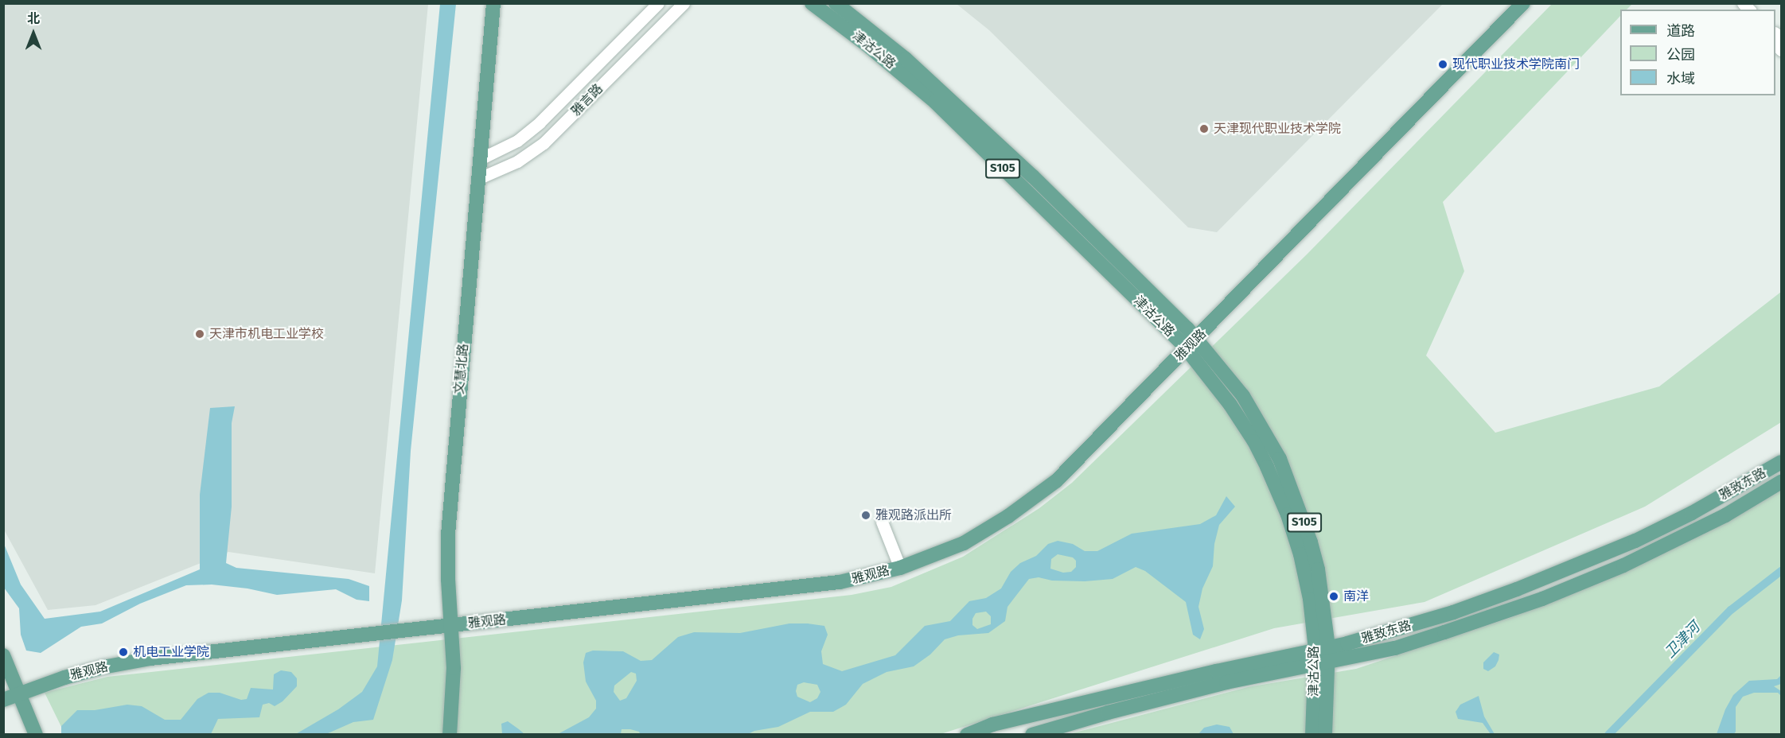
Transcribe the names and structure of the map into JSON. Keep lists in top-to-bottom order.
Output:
{
  "streets": {
    "main road": [
      "津沽公路",
      "S105",
      "雅观路",
      "文慧北路",
      "雅致东路"
    ],
    "street": ["雅言路"]
  },
  "crossings": [
    ["津沽公路", "雅观路"],
    ["津沽公路", "雅致东路"],
    ["雅言路", "文慧北路"],
    ["雅观路", "文慧北路"]
  ],
  "water": ["卫津河"],
  "places": [
    "现代职业技术学院南门",
    "天津现代职业技术学院",
    "天津市机电工业学校",
    "雅观路派出所",
    "南洋",
    "机电工业学院"
  ],
  "legend": ["道路", "公园", "水域"],
  "north": "top"
}
